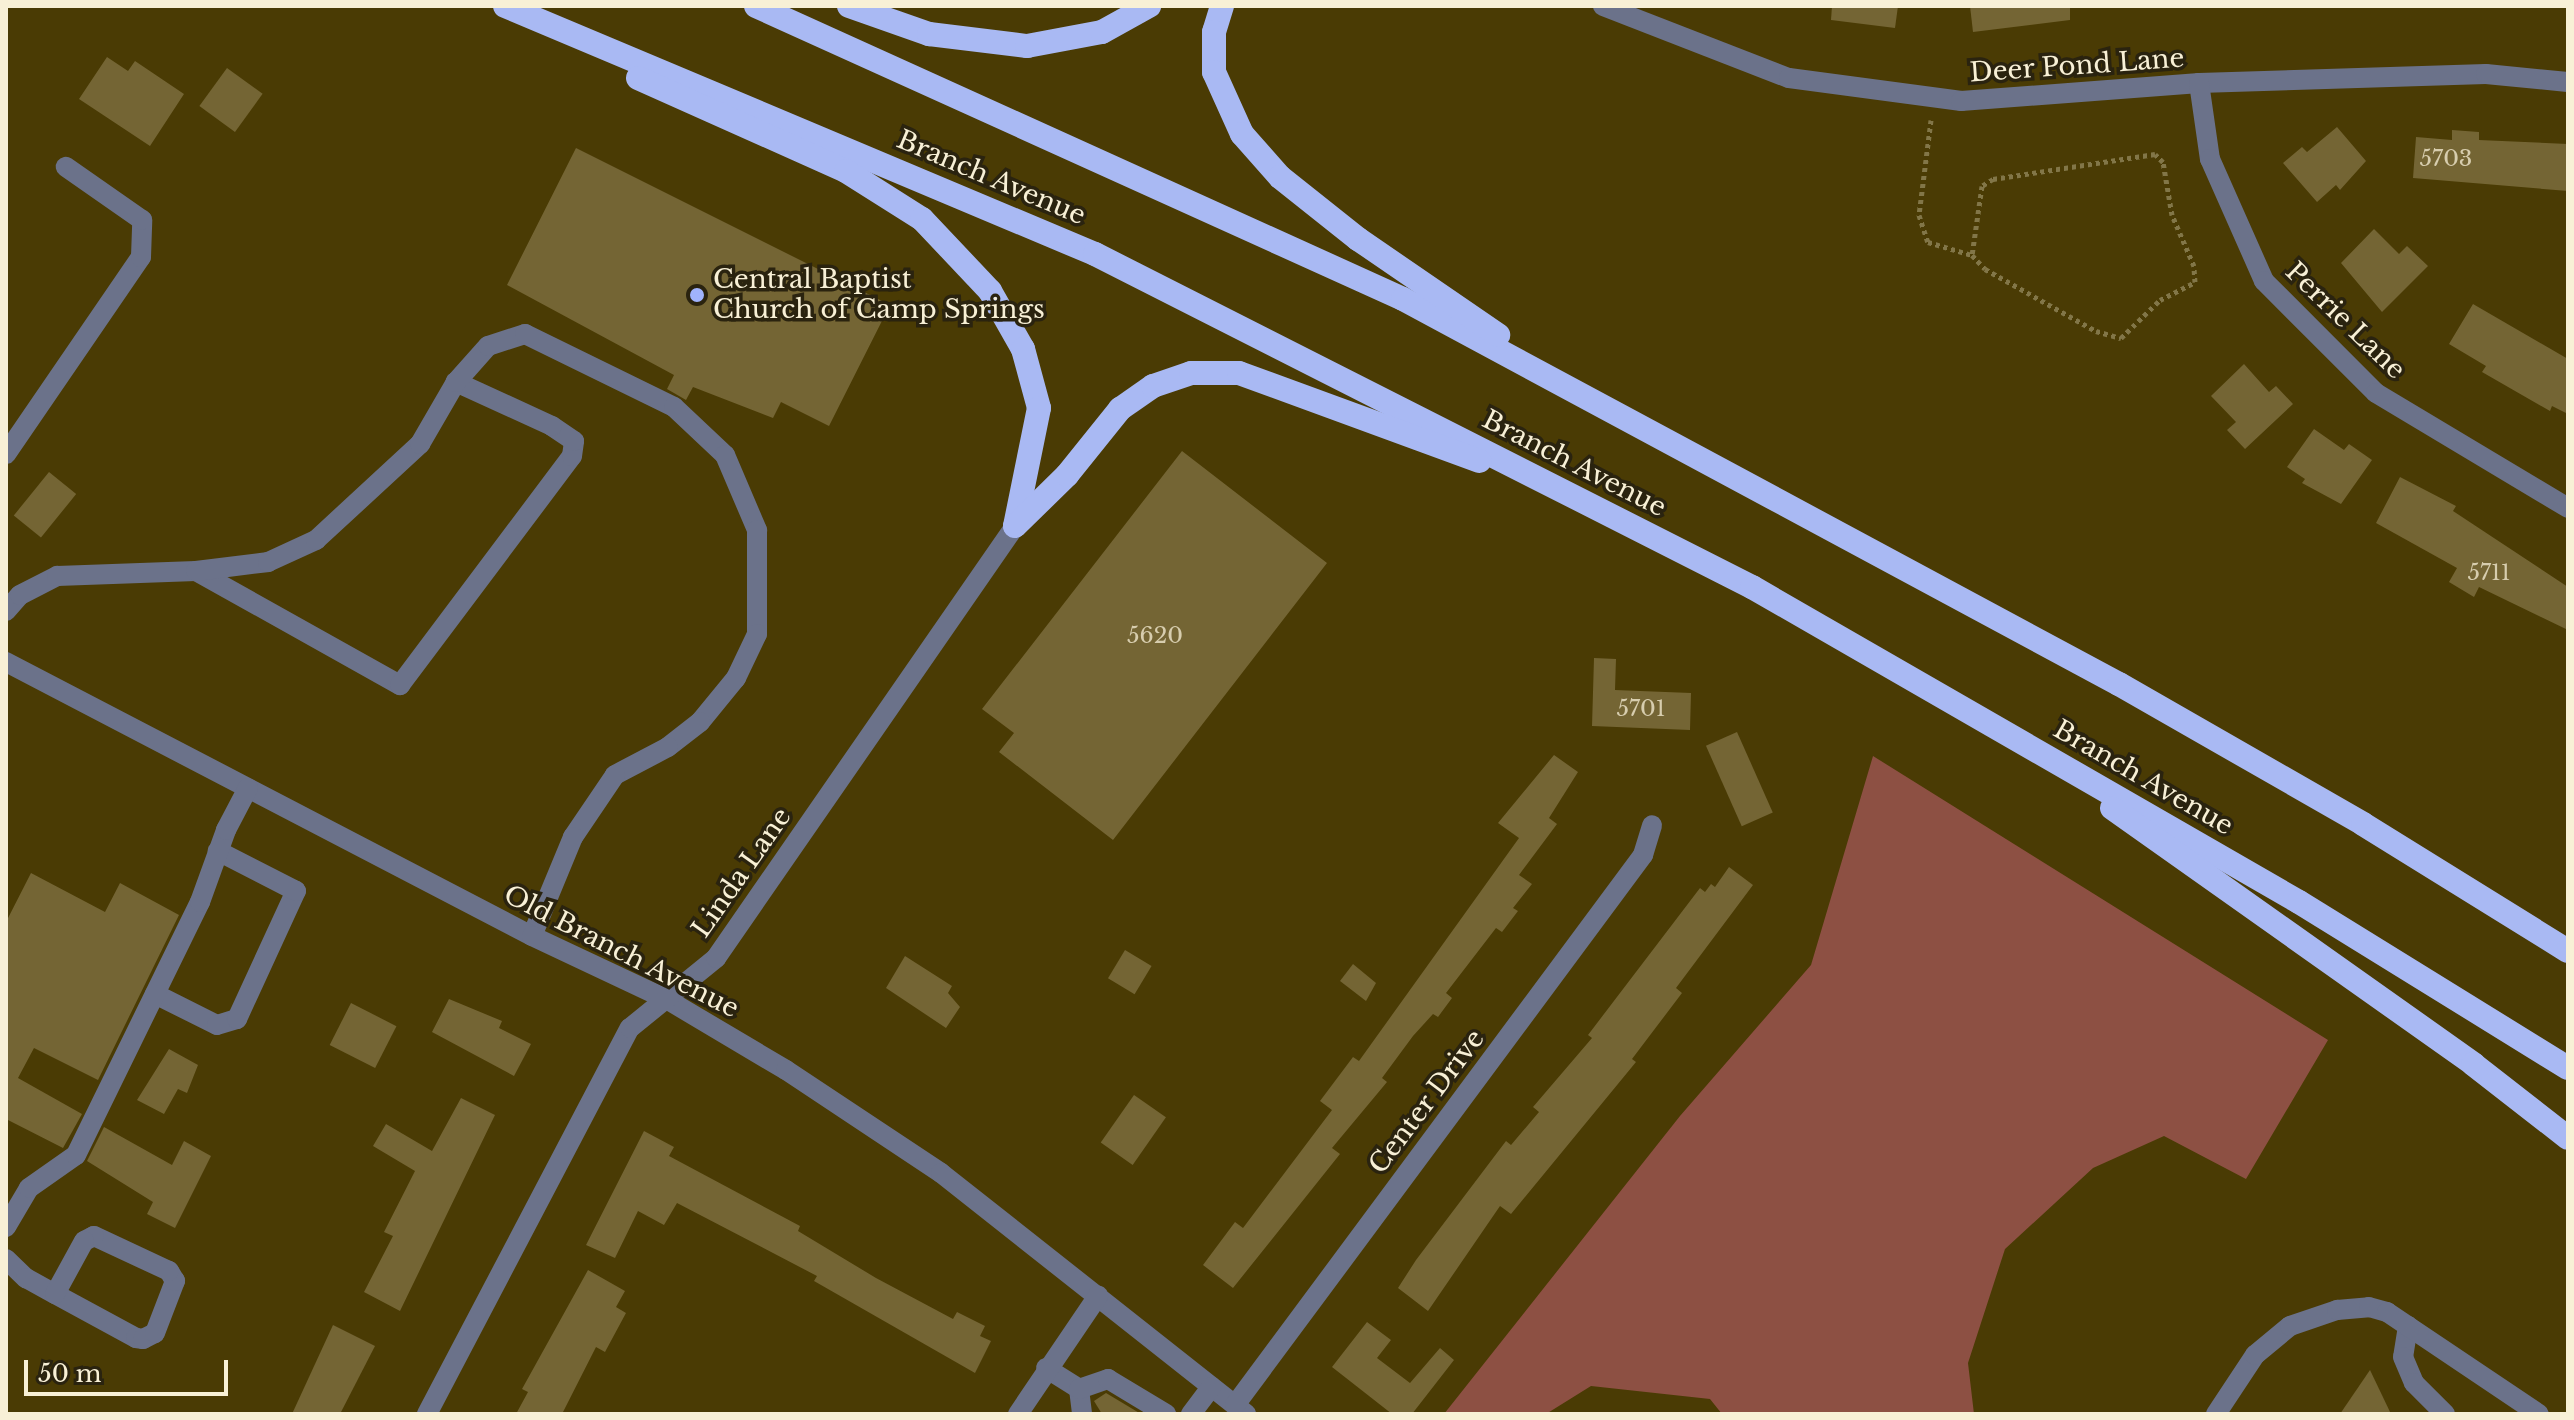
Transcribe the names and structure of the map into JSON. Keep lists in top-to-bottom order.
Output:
{
  "streets": {
    "highway": ["Branch Avenue"],
    "street": [
      "Deer Pond Lane",
      "Perrie Lane",
      "Linda Lane",
      "Old Branch Avenue",
      "Center Drive"
    ]
  },
  "crossings": [
    ["Deer Pond Lane", "Perrie Lane"],
    ["Linda Lane", "Old Branch Avenue"],
    ["Old Branch Avenue", "Center Drive"]
  ],
  "places": ["Central Baptist Church of Camp Springs"],
  "house_numbers": [
    "5703",
    "5711",
    "5620",
    "5701"
  ],
  "scale_bar": "50 m"
}
